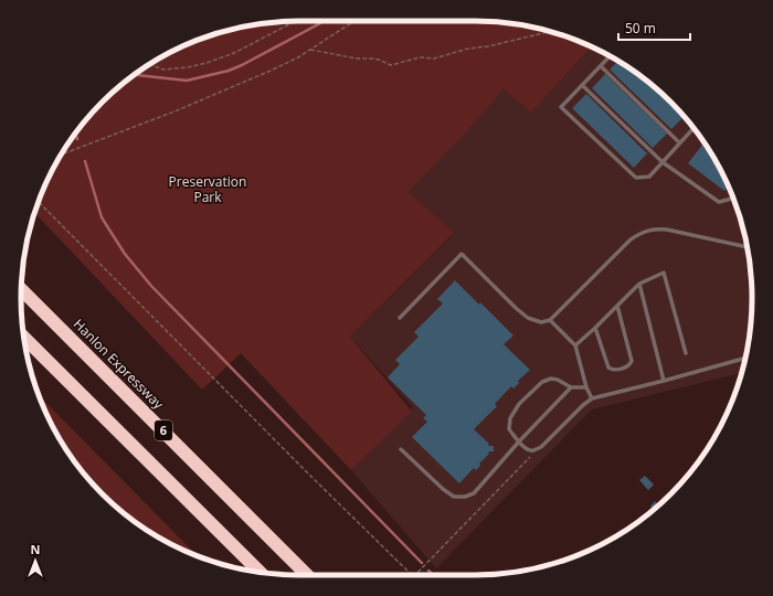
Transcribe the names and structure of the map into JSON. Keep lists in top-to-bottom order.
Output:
{
  "streets": {
    "highway": ["Hanlon Expressway", "6"]
  },
  "parks": ["Preservation Park"],
  "scale_bar": "50 m",
  "north": "top"
}
